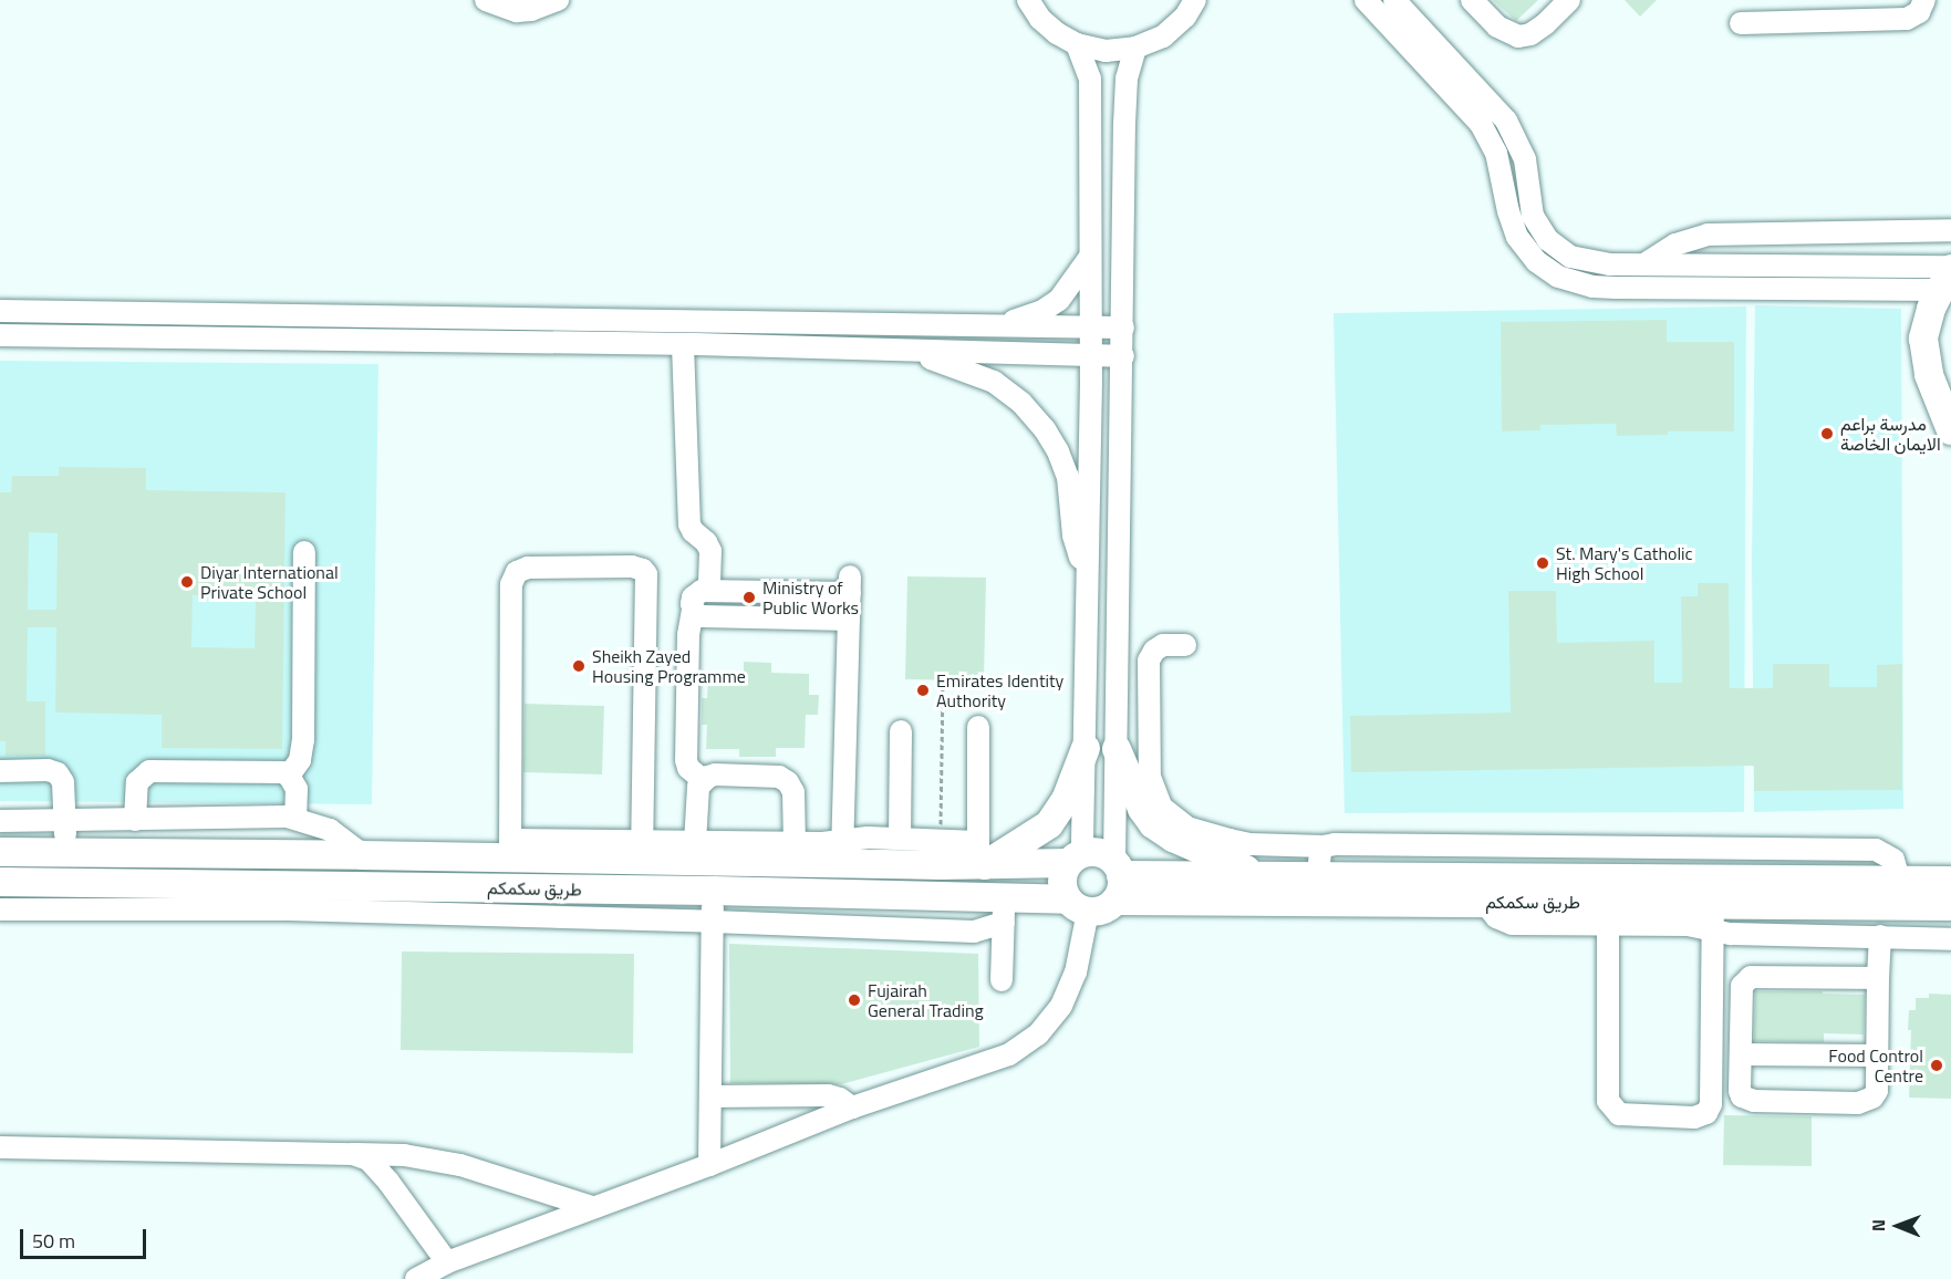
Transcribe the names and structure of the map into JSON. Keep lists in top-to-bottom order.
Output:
{
  "streets": {
    "main road": ["طريق سكمكم"]
  },
  "places": [
    "مدرسة براعم الايمان الخاصة",
    "St. Mary's Catholic High School",
    "Diyar International Private School",
    "Ministry of Public Works",
    "Sheikh Zayed Housing Programme",
    "Emirates Identity Authority",
    "Fujairah General Trading",
    "Food Control Centre"
  ],
  "scale_bar": "50 m",
  "north": "left"
}
